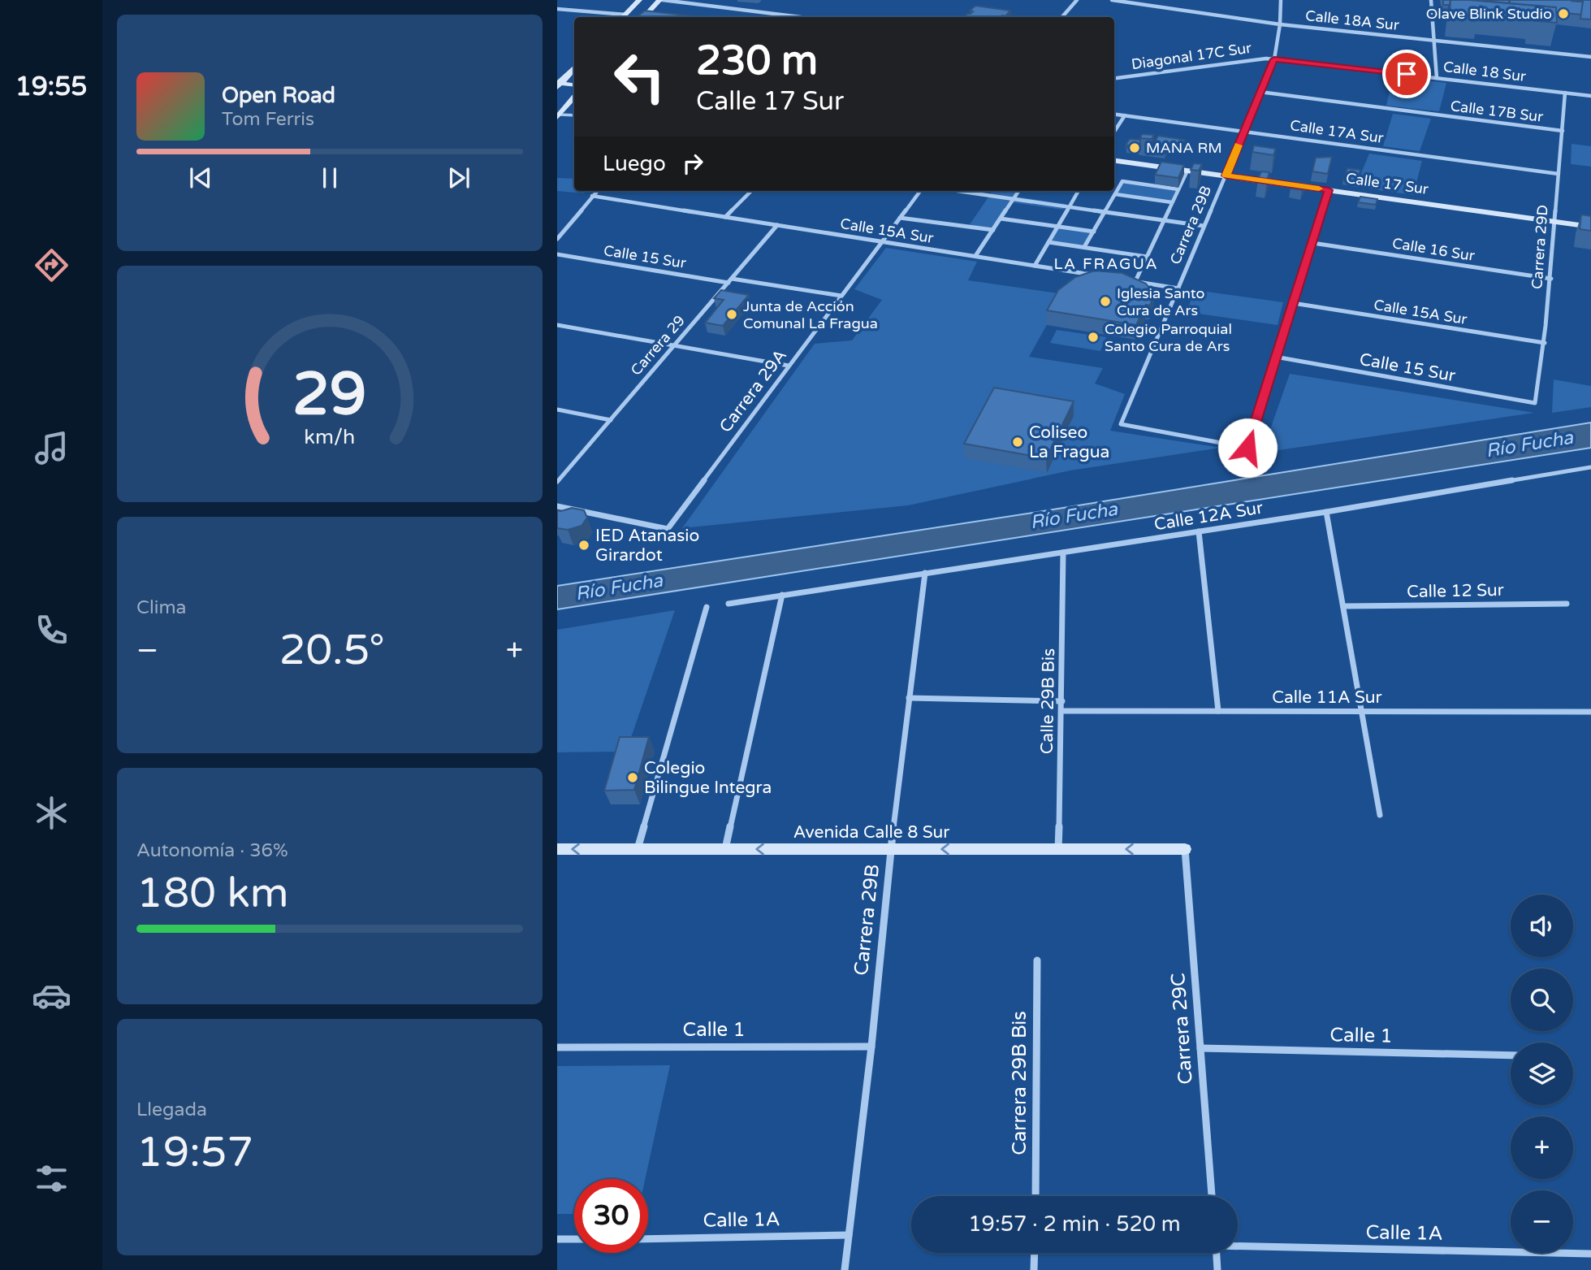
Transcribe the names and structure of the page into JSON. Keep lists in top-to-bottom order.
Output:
{
  "streets": {
    "main road": ["Calle 17 Sur", "Avenida Calle 8 Sur"],
    "street": [
      "Calle 18A Sur",
      "Diagonal 17C Sur",
      "Calle 18 Sur",
      "Calle 17B Sur",
      "Calle 17A Sur",
      "Carrera 29B",
      "Calle 15A Sur",
      "Carrera 29D",
      "Calle 16 Sur",
      "Calle 15 Sur",
      "Carrera 29",
      "Carrera 29A",
      "Calle 12A Sur",
      "Calle 12 Sur",
      "Calle 11A Sur",
      "Calle 29B Bis",
      "Carrera 29C",
      "Calle 1",
      "Carrera 29B Bis",
      "Calle 1A"
    ]
  },
  "crossings": [
    ["Calle 18A Sur", "Carrera 29B"],
    ["Diagonal 17C Sur", "Calle 18 Sur"],
    ["Diagonal 17C Sur", "Carrera 29B"],
    ["Calle 18 Sur", "Carrera 29B"],
    ["Calle 18 Sur", "Carrera 29D"],
    ["Calle 17B Sur", "Carrera 29B"],
    ["Calle 17B Sur", "Carrera 29D"],
    ["Calle 17A Sur", "Carrera 29B"],
    ["Calle 17A Sur", "Carrera 29D"],
    ["Calle 17 Sur", "Carrera 29B"],
    ["Calle 17 Sur", "Carrera 29D"],
    ["Carrera 29B", "Calle 15 Sur"],
    ["Carrera 29B", "Calle 12A Sur"],
    ["Carrera 29B", "Avenida Calle 8 Sur"],
    ["Carrera 29B", "Calle 1"],
    ["Carrera 29B", "Calle 1A"],
    ["Calle 15A Sur", "Carrera 29D"],
    ["Calle 15A Sur", "Carrera 29"],
    ["Calle 15A Sur", "Carrera 29A"],
    ["Carrera 29D", "Calle 16 Sur"],
    ["Carrera 29D", "Calle 15 Sur"],
    ["Calle 15 Sur", "Carrera 29"],
    ["Calle 15 Sur", "Carrera 29A"],
    ["Calle 12A Sur", "Calle 29B Bis"],
    ["Calle 11A Sur", "Calle 29B Bis"],
    ["Calle 29B Bis", "Avenida Calle 8 Sur"],
    ["Avenida Calle 8 Sur", "Carrera 29C"],
    ["Carrera 29C", "Calle 1"]
  ],
  "one_way": ["Avenida Calle 8 Sur"],
  "districts": ["LA FRAGUA"],
  "water": ["Río Fucha"],
  "places": [
    "Olave Blink Studio",
    "MANA RM",
    "Iglesia Santo Cura de Ars",
    "Junta de Acción Comunal La Fragua",
    "Colegio Parroquial Santo Cura de Ars",
    "Coliseo La Fragua",
    "IED Atanasio Girardot",
    "Colegio Bilingue Integra"
  ],
  "page": {
    "tabs": "19:55",
    "turn": ["230 m", "Calle 17 Sur"],
    "song": ["Open Road", "Tom Ferris"],
    "then": "Luego",
    "tile": [
      "Clima",
      ["Autonomía · 36%", "180 km"],
      ["Llegada", "19:57"]
    ],
    "heat": ["−", "20.5°", "+"],
    "map_buttons": ["+", "−"],
    "limit": "30",
    "trip": "19:57 · 2 min · 520 m",
    "gauge": ["29", "km/h"]
  }
}
